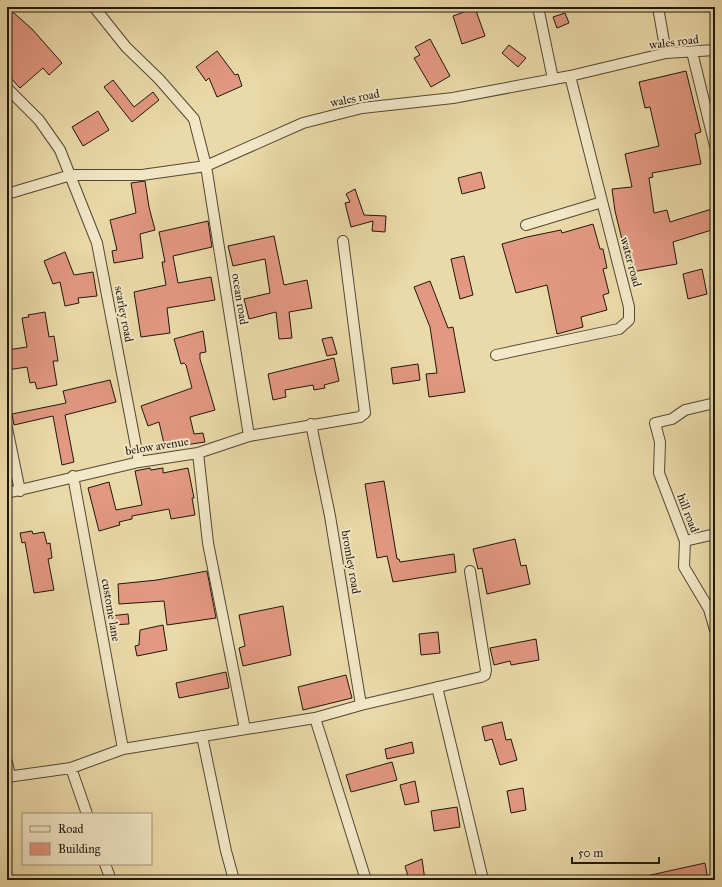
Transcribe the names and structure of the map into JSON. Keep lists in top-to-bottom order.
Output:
{
  "streets": {
    "street": [
      "wales road",
      "water road",
      "ocean road",
      "scarley road",
      "below avenue",
      "hill road",
      "bromley road",
      "custome lane"
    ]
  },
  "crossings": [
    ["wales road", "water road"],
    ["wales road", "ocean road"],
    ["wales road", "scarley road"],
    ["ocean road", "below avenue"],
    ["scarley road", "below avenue"],
    ["below avenue", "bromley road"],
    ["below avenue", "custome lane"]
  ],
  "legend": ["Road", "Building"],
  "scale_bar": "50 m"
}
